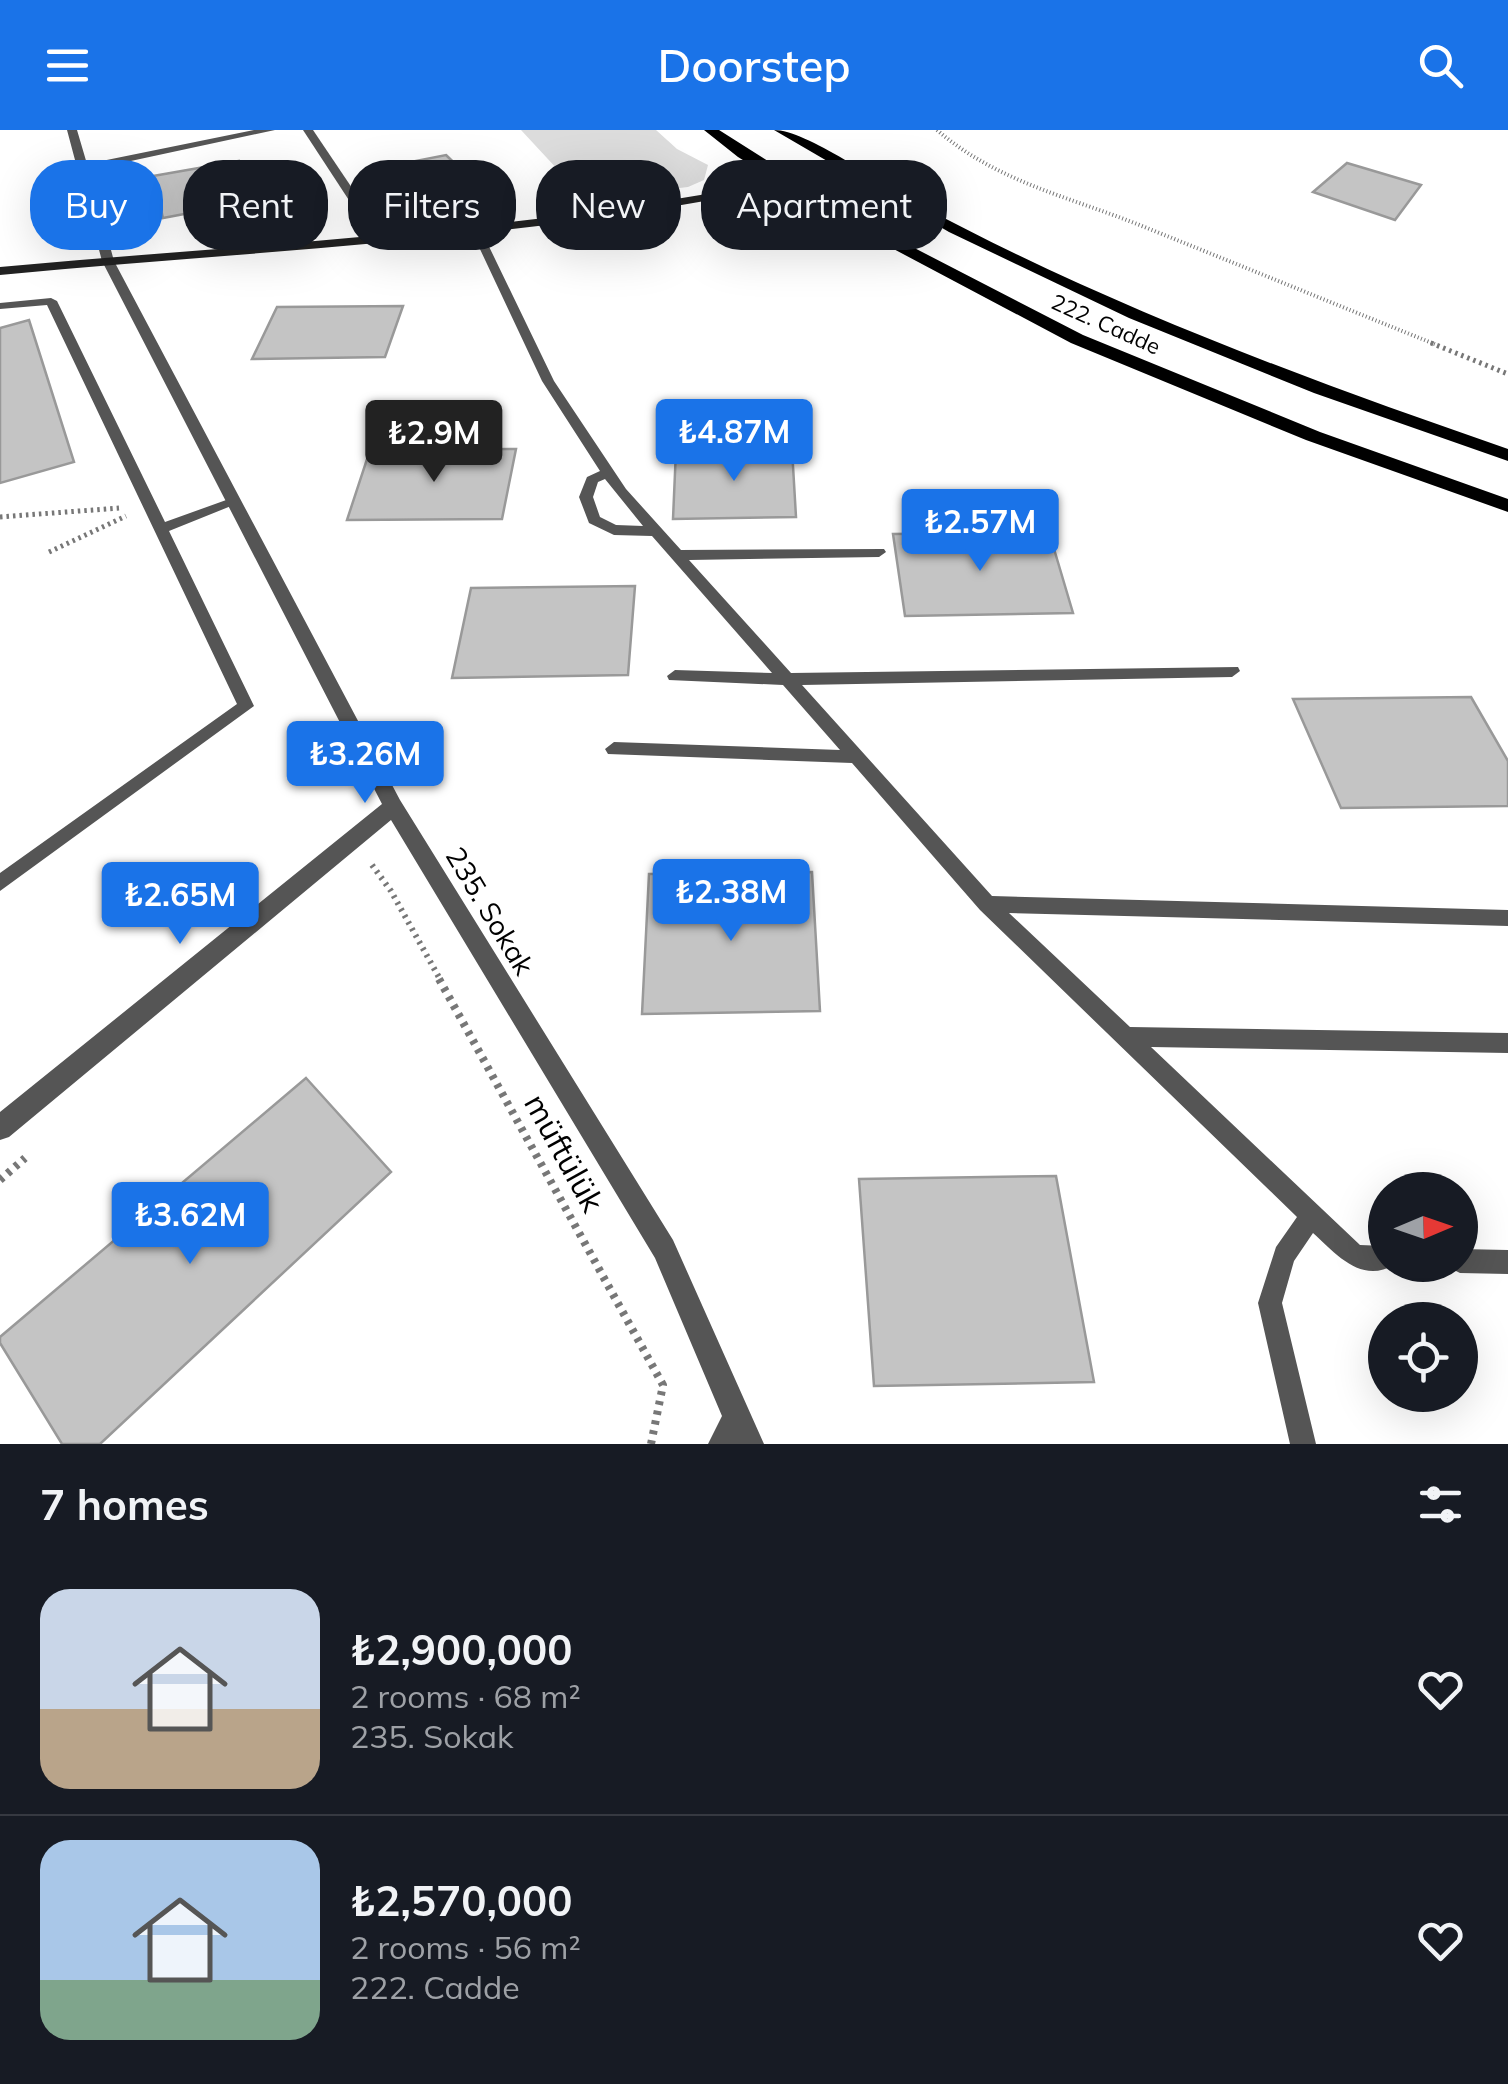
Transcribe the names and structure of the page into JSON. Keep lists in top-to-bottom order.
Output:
{
  "streets": {
    "main road": ["222. Cadde"],
    "street": ["235. Sokak"],
    "path": ["müftülük"]
  },
  "north": "right",
  "page": {
    "header": "Doorstep",
    "chip": [
      "Buy",
      "Rent",
      "Filters",
      "New",
      "Apartment"
    ],
    "price": [
      "₺4.87M",
      "₺2.9M",
      "₺2.57M",
      "₺3.26M",
      "₺2.38M",
      "₺2.65M",
      "₺3.62M"
    ],
    "heading": "7 homes",
    "list": [
      {
        "name": "₺2,900,000",
        "note": "2 rooms · 68 m² · 235. Sokak"
      },
      {
        "name": "₺2,570,000",
        "note": "2 rooms · 56 m² · 222. Cadde"
      }
    ]
  }
}
